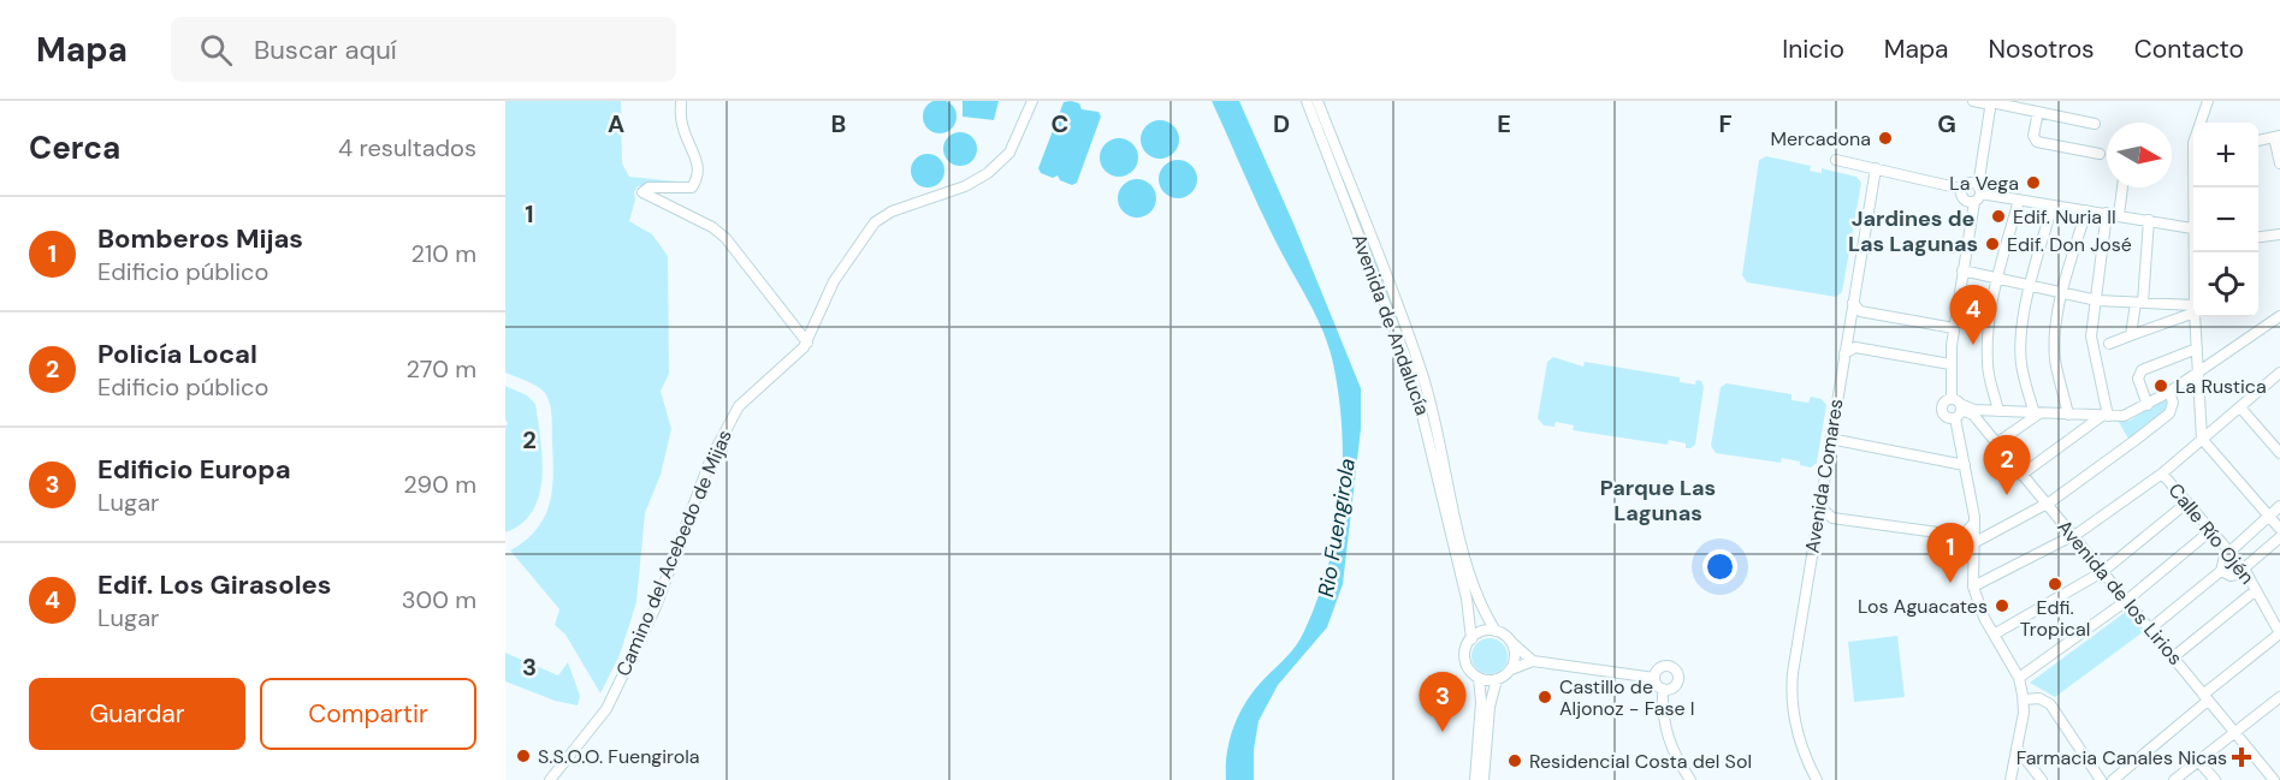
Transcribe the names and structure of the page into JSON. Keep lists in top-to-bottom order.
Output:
{
  "streets": {
    "street": [
      "Avenida de Andalucía",
      "Avenida Comares",
      "Calle Río Ojén",
      "Camino del Acebedo de Mijas",
      "Avenida de los Lirios"
    ]
  },
  "districts": ["Jardines de Las Lagunas", "Parque Las Lagunas"],
  "water": ["Rio Fuengirola"],
  "places": {
    "other": [
      "Mercadona",
      "La Vega",
      "Edif. Nuria II",
      "Edif. Don José",
      "La Rustica",
      "Edfi. Tropical",
      "Los Aguacates",
      "Castillo de Aljonoz - Fase I",
      "S.S.O.O. Fuengirola",
      "Residencial Costa del Sol"
    ],
    "health": ["Farmacia Canales Nicas"]
  },
  "north": "right",
  "page": {
    "header": "Mapa",
    "search": "Buscar aquí",
    "nav": [
      "Inicio",
      "Mapa",
      "Nosotros",
      "Contacto"
    ],
    "heading": ["Cerca", "4 resultados"],
    "map_buttons": ["+", "−"],
    "list": [
      {
        "mark": "1",
        "name": "Bomberos Mijas",
        "note": "Edificio público",
        "value": "210 m"
      },
      {
        "mark": "2",
        "name": "Policía Local",
        "note": "Edificio público",
        "value": "270 m"
      },
      {
        "mark": "3",
        "name": "Edificio Europa",
        "note": "Lugar",
        "value": "290 m"
      },
      {
        "mark": "4",
        "name": "Edif. Los Girasoles",
        "note": "Lugar",
        "value": "300 m"
      }
    ],
    "pins": [
      "4",
      "2",
      "1",
      "3"
    ],
    "buttons": ["Guardar", "Compartir"]
  },
  "grid": {
    "columns": [
      "A",
      "B",
      "C",
      "D",
      "E",
      "F",
      "G"
    ],
    "rows": ["1", "2", "3"]
  }
}
